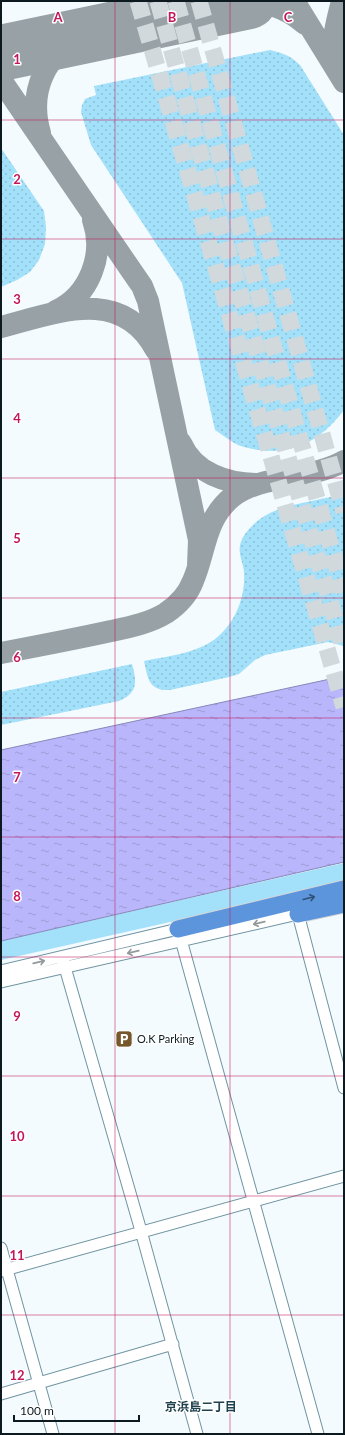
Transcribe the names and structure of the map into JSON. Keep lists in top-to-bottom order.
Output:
{
  "districts": ["京浜島二丁目"],
  "places": {
    "parking": ["O.K Parking"]
  },
  "scale_bar": "100 m",
  "grid": {
    "columns": ["A", "B", "C"],
    "rows": [
      "1",
      "2",
      "3",
      "4",
      "5",
      "6",
      "7",
      "8",
      "9",
      "10",
      "11",
      "12"
    ]
  }
}
